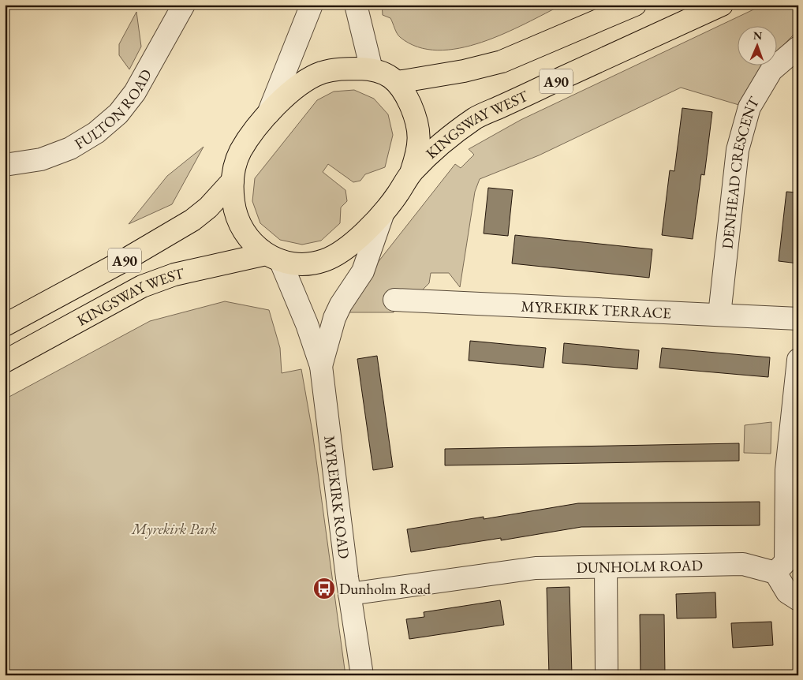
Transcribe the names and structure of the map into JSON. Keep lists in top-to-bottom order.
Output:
{
  "streets": {
    "highway": ["A90", "KINGSWAY WEST"],
    "street": [
      "FULTON ROAD",
      "DENHEAD CRESCENT",
      "MYREKIRK TERRACE",
      "MYREKIRK ROAD",
      "DUNHOLM ROAD"
    ]
  },
  "crossings": [
    ["A90", "KINGSWAY WEST"],
    ["KINGSWAY WEST", "MYREKIRK ROAD"],
    ["DENHEAD CRESCENT", "MYREKIRK TERRACE"],
    ["MYREKIRK ROAD", "DUNHOLM ROAD"]
  ],
  "parks": ["Myrekirk Park"],
  "places": {
    "bus stop": ["Dunholm Road"]
  },
  "north": "top"
}
